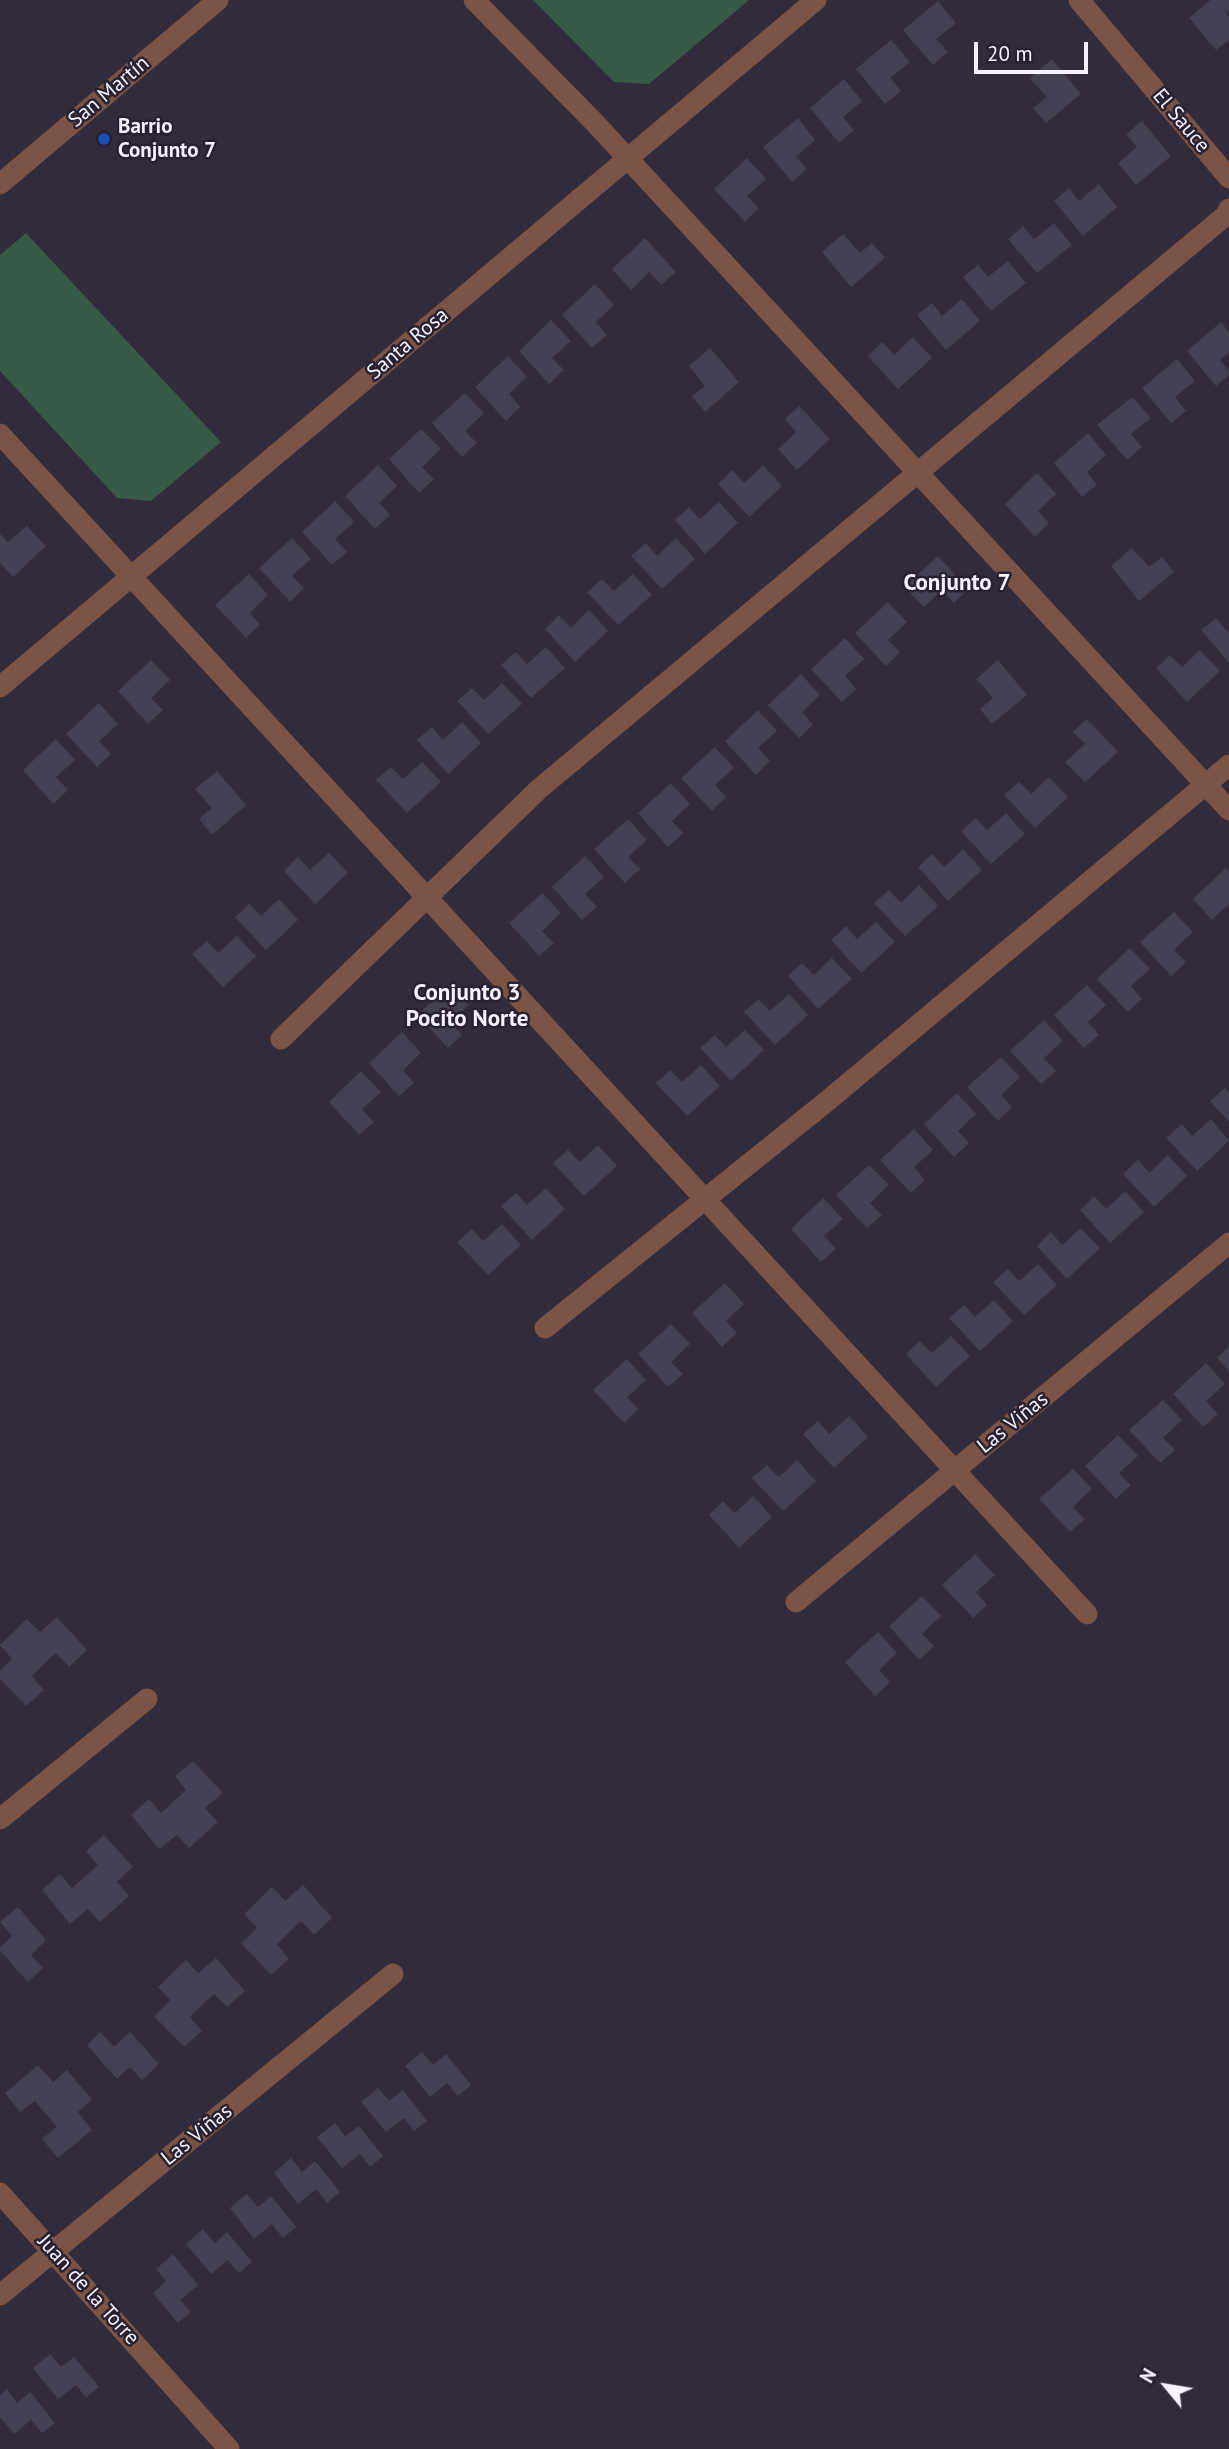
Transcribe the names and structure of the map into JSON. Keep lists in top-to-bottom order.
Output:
{
  "streets": {
    "street": [
      "San Martín",
      "El Sauce",
      "Santa Rosa",
      "Las Viñas",
      "Juan de la Torre"
    ]
  },
  "crossings": [
    ["Las Viñas", "Juan de la Torre"]
  ],
  "districts": ["Conjunto 7", "Conjunto 3 Pocito Norte"],
  "places": ["Barrio Conjunto 7"],
  "scale_bar": "20 m",
  "north": "top left"
}
